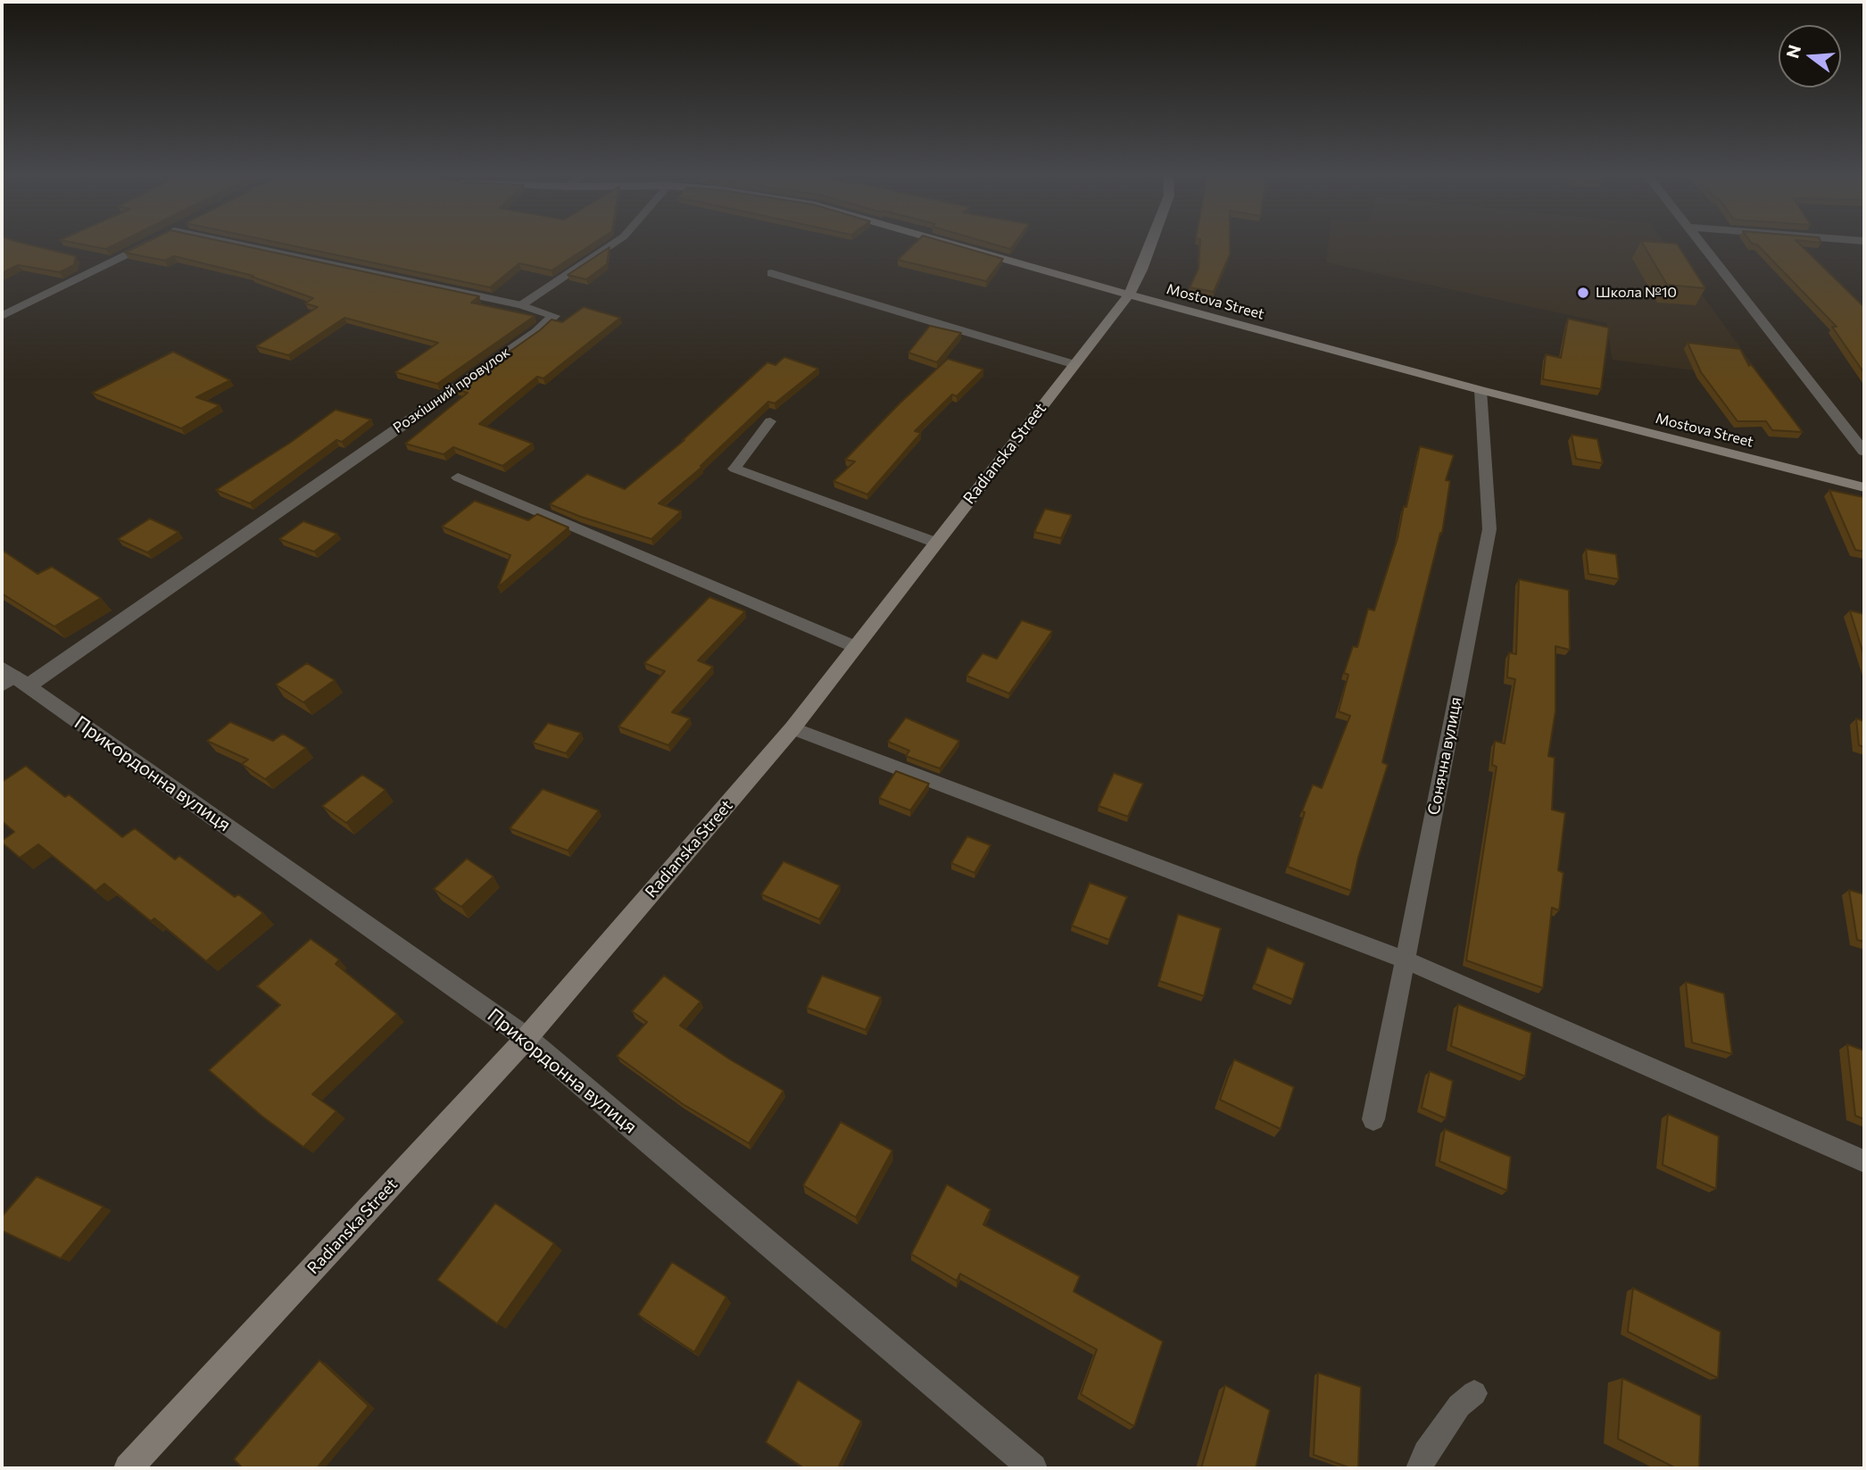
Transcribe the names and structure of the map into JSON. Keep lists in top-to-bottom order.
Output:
{
  "streets": {
    "street": [
      "Mostova Street",
      "Розкішний провулок",
      "Radianska Street",
      "Прикордонна вулиця"
    ],
    "lane": ["Сонячна вулиця"]
  },
  "crossings": [
    ["Mostova Street", "Radianska Street"],
    ["Mostova Street", "Сонячна вулиця"],
    ["Розкішний провулок", "Прикордонна вулиця"],
    ["Radianska Street", "Прикордонна вулиця"]
  ],
  "places": ["Школа №10"],
  "north": "left"
}
